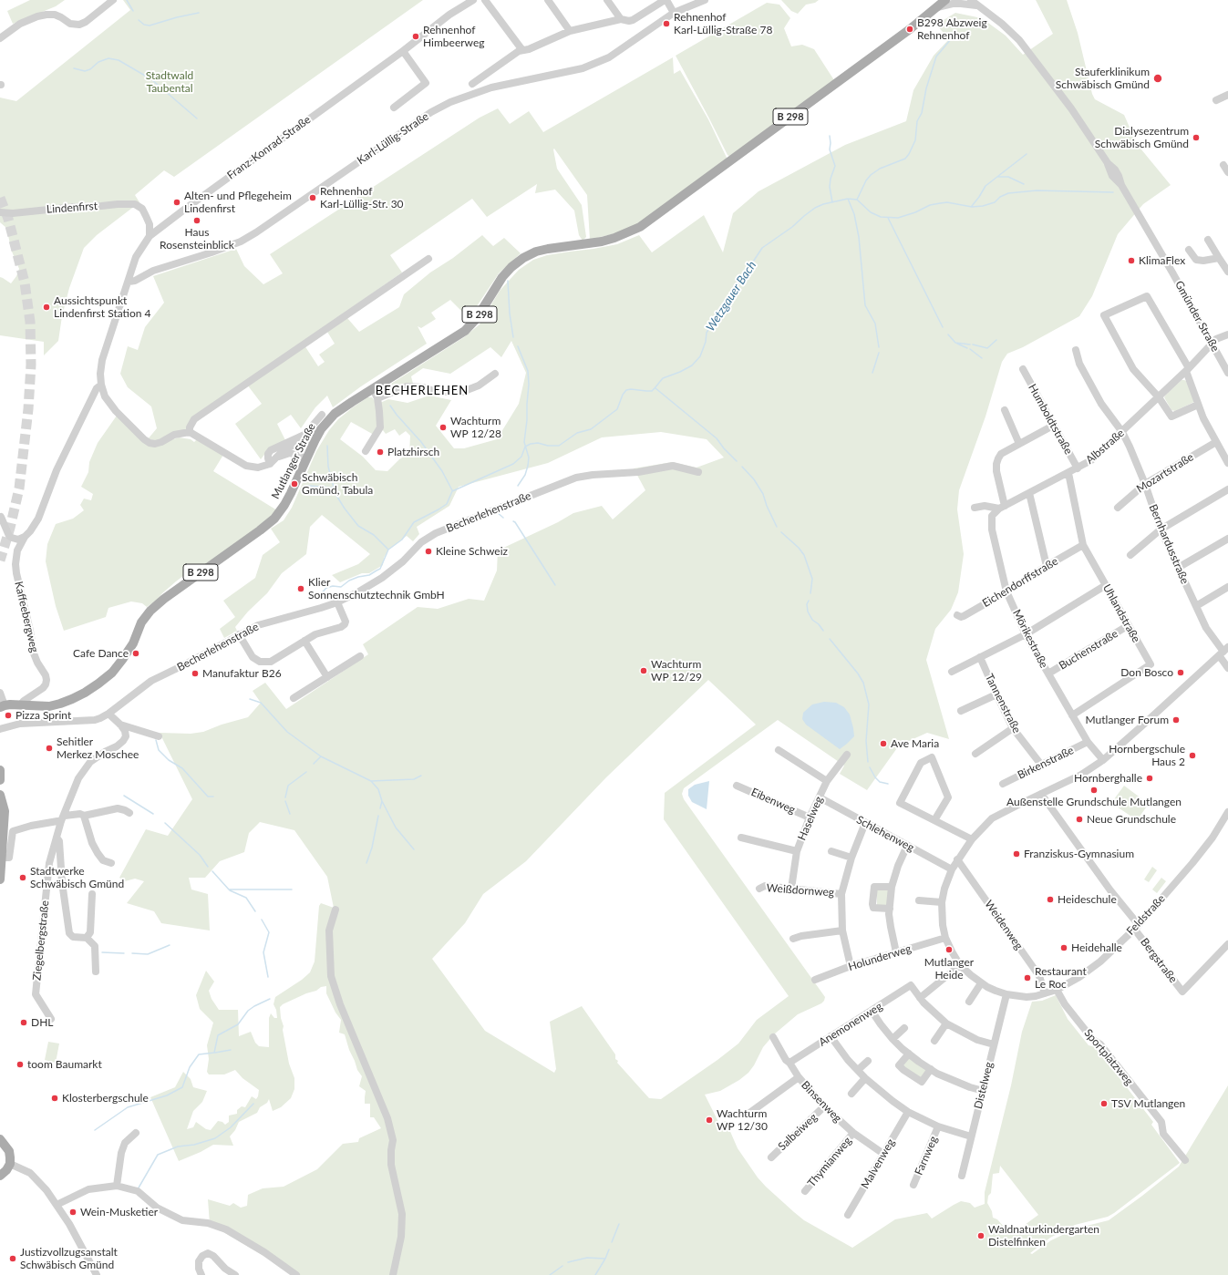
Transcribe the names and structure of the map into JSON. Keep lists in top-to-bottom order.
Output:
{
  "streets": {
    "main road": ["B 298", "Mutlanger Straße"],
    "street": [
      "Karl-Lüllig-Straße",
      "Franz-Konrad-Straße",
      "Lindenfirst",
      "Gmünder Straße",
      "Humboldtstraße",
      "Albstraße",
      "Mozartstraße",
      "Becherlehenstraße",
      "Bernhardusstraße",
      "Eichendorffstraße",
      "Uhlandstraße",
      "Kaffeebergweg",
      "Mörikestraße",
      "Buchenstraße",
      "Tannenstraße",
      "Birkenstraße",
      "Eibenweg",
      "Haselweg",
      "Schlehenweg",
      "Weißdornweg",
      "Feldstraße",
      "Weidenweg",
      "Ziegelbergstraße",
      "Holunderweg",
      "Bergstraße",
      "Anemonenweg",
      "Sportplatzweg",
      "Distelweg",
      "Binsenweg",
      "Salbeiweg",
      "Farnweg",
      "Thymianweg",
      "Malvenweg"
    ]
  },
  "crossings": [
    ["B 298", "Mutlanger Straße"],
    ["Karl-Lüllig-Straße", "Franz-Konrad-Straße"],
    ["Franz-Konrad-Straße", "Lindenfirst"],
    ["Franz-Konrad-Straße", "Kaffeebergweg"],
    ["Gmünder Straße", "Albstraße"],
    ["Humboldtstraße", "Albstraße"],
    ["Albstraße", "Bernhardusstraße"],
    ["Albstraße", "Uhlandstraße"],
    ["Albstraße", "Mörikestraße"],
    ["Mutlanger Straße", "Kaffeebergweg"],
    ["Mozartstraße", "Bernhardusstraße"],
    ["Bernhardusstraße", "Feldstraße"],
    ["Eichendorffstraße", "Uhlandstraße"],
    ["Eichendorffstraße", "Mörikestraße"],
    ["Uhlandstraße", "Mörikestraße"],
    ["Uhlandstraße", "Buchenstraße"],
    ["Mörikestraße", "Buchenstraße"],
    ["Mörikestraße", "Birkenstraße"],
    ["Mörikestraße", "Feldstraße"],
    ["Tannenstraße", "Birkenstraße"],
    ["Eibenweg", "Haselweg"],
    ["Haselweg", "Schlehenweg"],
    ["Haselweg", "Weißdornweg"],
    ["Schlehenweg", "Feldstraße"],
    ["Feldstraße", "Weidenweg"],
    ["Feldstraße", "Holunderweg"],
    ["Feldstraße", "Bergstraße"],
    ["Feldstraße", "Sportplatzweg"],
    ["Feldstraße", "Distelweg"],
    ["Anemonenweg", "Binsenweg"],
    ["Binsenweg", "Salbeiweg"],
    ["Binsenweg", "Thymianweg"],
    ["Binsenweg", "Malvenweg"]
  ],
  "districts": ["BECHERLEHEN"],
  "water": ["Wetzgauer Bach"],
  "parks": ["Stadtwald Taubental"],
  "places": [
    "Rehnenhof Karl-Lüllig-Straße 78",
    "B298 Abzweig Rehnenhof",
    "Rehnenhof Himbeerweg",
    "Stauferklinikum Schwäbisch Gmünd",
    "Dialysezentrum Schwäbisch Gmünd",
    "Rehnenhof Karl-Lüllig-Str. 30",
    "Alten- und Pflegeheim Lindenfirst",
    "Haus Rosensteinblick",
    "KlimaFlex",
    "Aussichtspunkt Lindenfirst Station 4",
    "Wachturm WP 12/28",
    "Platzhirsch",
    "Schwäbisch Gmünd, Tabula",
    "Kleine Schweiz",
    "Klier Sonnenschutztechnik GmbH",
    "Cafe Dance",
    "Wachturm WP 12/29",
    "Don Bosco",
    "Manufaktur B26",
    "Pizza Sprint",
    "Mutlanger Forum",
    "Ave Maria",
    "Sehitler Merkez Moschee",
    "Hornbergschule Haus 2",
    "Hornberghalle",
    "Außenstelle Grundschule Mutlangen",
    "Neue Grundschule",
    "Franziskus-Gymnasium",
    "Stadtwerke Schwäbisch Gmünd",
    "Heideschule",
    "Heidehalle",
    "Mutlanger Heide",
    "Restaurant Le Roc",
    "DHL",
    "toom Baumarkt",
    "Klosterbergschule",
    "TSV Mutlangen",
    "Wachturm WP 12/30",
    "Wein-Musketier",
    "Waldnaturkindergarten Distelfinken",
    "Justizvollzugsanstalt Schwäbisch Gmünd"
  ]
}
